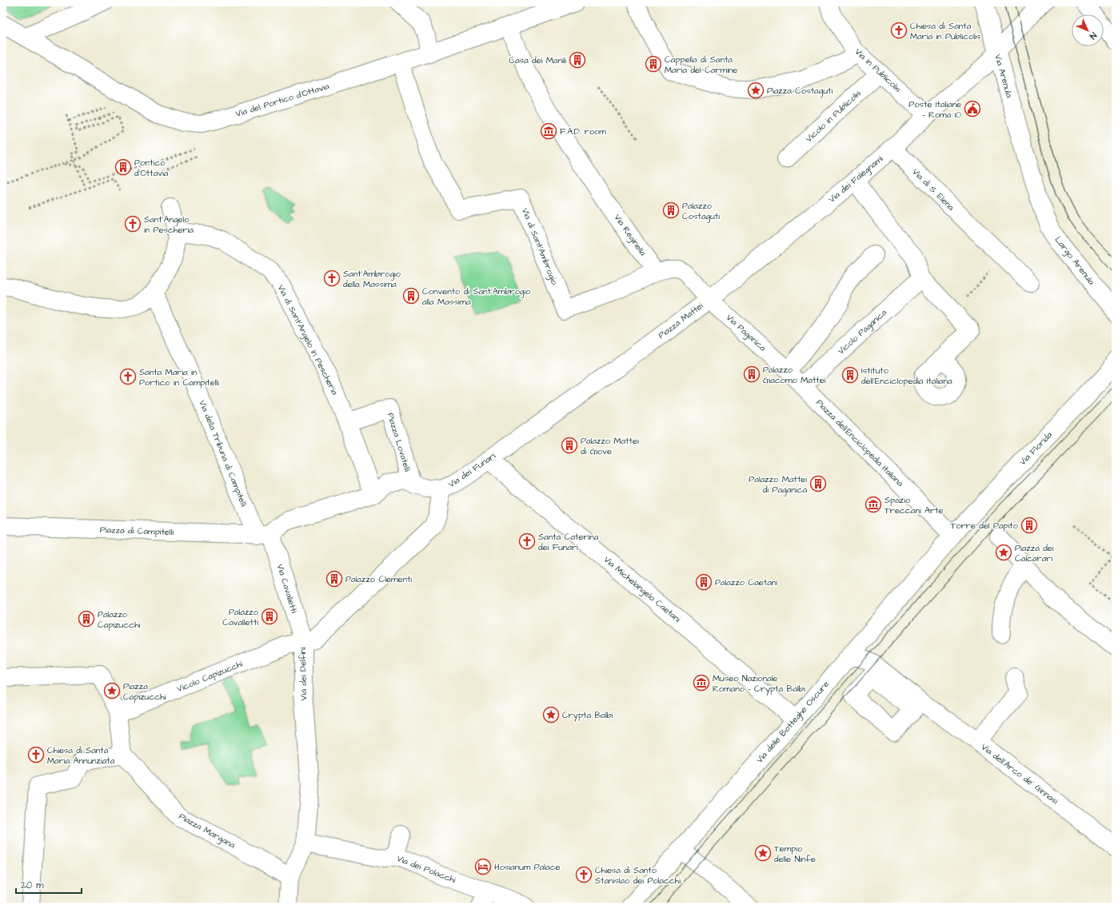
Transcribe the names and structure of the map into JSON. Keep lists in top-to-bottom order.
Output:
{
  "streets": {
    "street": [
      "Via in Publicolis",
      "Via Arenula",
      "Via del Portico d'Ottavia",
      "Vicolo in Publicolis",
      "Via dei Falegnami",
      "Via di S. Elena",
      "Via Reginella",
      "Via di Sant'Ambrogio",
      "Largo Arenula",
      "Piazza Mattei",
      "Vicolo Paganica",
      "Via Paganica",
      "Via di Sant'Angelo in Pescheria",
      "Piazza Lovatelli",
      "Piazza dell'Enciclopedia Italiana",
      "Via Florida",
      "Via della Tribuna di Campitelli",
      "Via dei Funari",
      "Piazza di Campitelli",
      "Via Cavalletti",
      "Via Michelangelo Caetani",
      "Via dei Delfini",
      "Vicolo Capizucchi",
      "Via delle Botteghe Oscure",
      "Via dell'Arco de' Ginnasi",
      "Piazza Margana",
      "Via dei Polacchi"
    ]
  },
  "crossings": [
    ["Via in Publicolis", "Vicolo in Publicolis"],
    ["Via in Publicolis", "Via dei Falegnami"],
    ["Via Arenula", "Via dei Falegnami"],
    ["Via Arenula", "Largo Arenula"],
    ["Via del Portico d'Ottavia", "Via Reginella"],
    ["Via del Portico d'Ottavia", "Via di Sant'Ambrogio"],
    ["Via dei Falegnami", "Via di S. Elena"],
    ["Via dei Falegnami", "Piazza Mattei"],
    ["Via dei Falegnami", "Via Paganica"],
    ["Via Reginella", "Piazza Mattei"],
    ["Via di Sant'Ambrogio", "Piazza Mattei"],
    ["Piazza Mattei", "Via Paganica"],
    ["Piazza Mattei", "Via dei Funari"],
    ["Vicolo Paganica", "Via Paganica"],
    ["Vicolo Paganica", "Piazza dell'Enciclopedia Italiana"],
    ["Via Paganica", "Piazza dell'Enciclopedia Italiana"],
    ["Via di Sant'Angelo in Pescheria", "Piazza Lovatelli"],
    ["Piazza Lovatelli", "Via dei Funari"],
    ["Piazza dell'Enciclopedia Italiana", "Via Florida"],
    ["Piazza dell'Enciclopedia Italiana", "Via delle Botteghe Oscure"],
    ["Via Florida", "Via delle Botteghe Oscure"],
    ["Via della Tribuna di Campitelli", "Via dei Funari"],
    ["Via della Tribuna di Campitelli", "Piazza di Campitelli"],
    ["Via della Tribuna di Campitelli", "Via Cavalletti"],
    ["Via dei Funari", "Piazza di Campitelli"],
    ["Via dei Funari", "Via Cavalletti"],
    ["Via dei Funari", "Via Michelangelo Caetani"],
    ["Via dei Funari", "Via dei Delfini"],
    ["Piazza di Campitelli", "Via Cavalletti"],
    ["Via Cavalletti", "Via dei Delfini"],
    ["Via Cavalletti", "Vicolo Capizucchi"],
    ["Via Michelangelo Caetani", "Via delle Botteghe Oscure"],
    ["Via dei Delfini", "Vicolo Capizucchi"],
    ["Via dei Delfini", "Via dei Polacchi"],
    ["Via delle Botteghe Oscure", "Via dell'Arco de' Ginnasi"]
  ],
  "places": {
    "church": [
      "Chiesa di Santa Maria in Publicolis",
      "Sant’Angelo in Pescheria",
      "Sant’Ambrogio della Massima",
      "Santa Maria in Portico in Campitelli",
      "Santa Caterina dei Funari",
      "Chiesa di Santa Maria Annunziata",
      "Chiesa di Santo Stanislao dei Polacchi"
    ],
    "building": [
      "Casa dei Manili",
      "Cappella di Santa Maria del Carmine",
      "Portico d'Ottavia",
      "Palazzo Costaguti",
      "Convento di Sant'Ambrogio alla Massima",
      "Palazzo Giacomo Mattei",
      "Istituto dell'Enciclopedia Italiana",
      "Palazzo Mattei di Giove",
      "Palazzo Mattei di Paganica",
      "Torre del Papito",
      "Palazzo Clementi",
      "Palazzo Caetani",
      "Palazzo Cavalletti",
      "Palazzo Capizucchi"
    ],
    "place": [
      "Piazza Costaguti",
      "Piazza dei Calcarari",
      "Piazza Capizucchi",
      "Crypta Balbi",
      "Tempio delle Ninfe"
    ],
    "public building": ["Poste Italiane – Roma 10"],
    "museum": ["F.A.D. room", "Spazio Treccani Arte", "Museo Nazionale Romano - Crypta Balbi"],
    "hotel": ["Hosianum Palace"]
  },
  "scale_bar": "20 m",
  "north": "bottom right"
}
